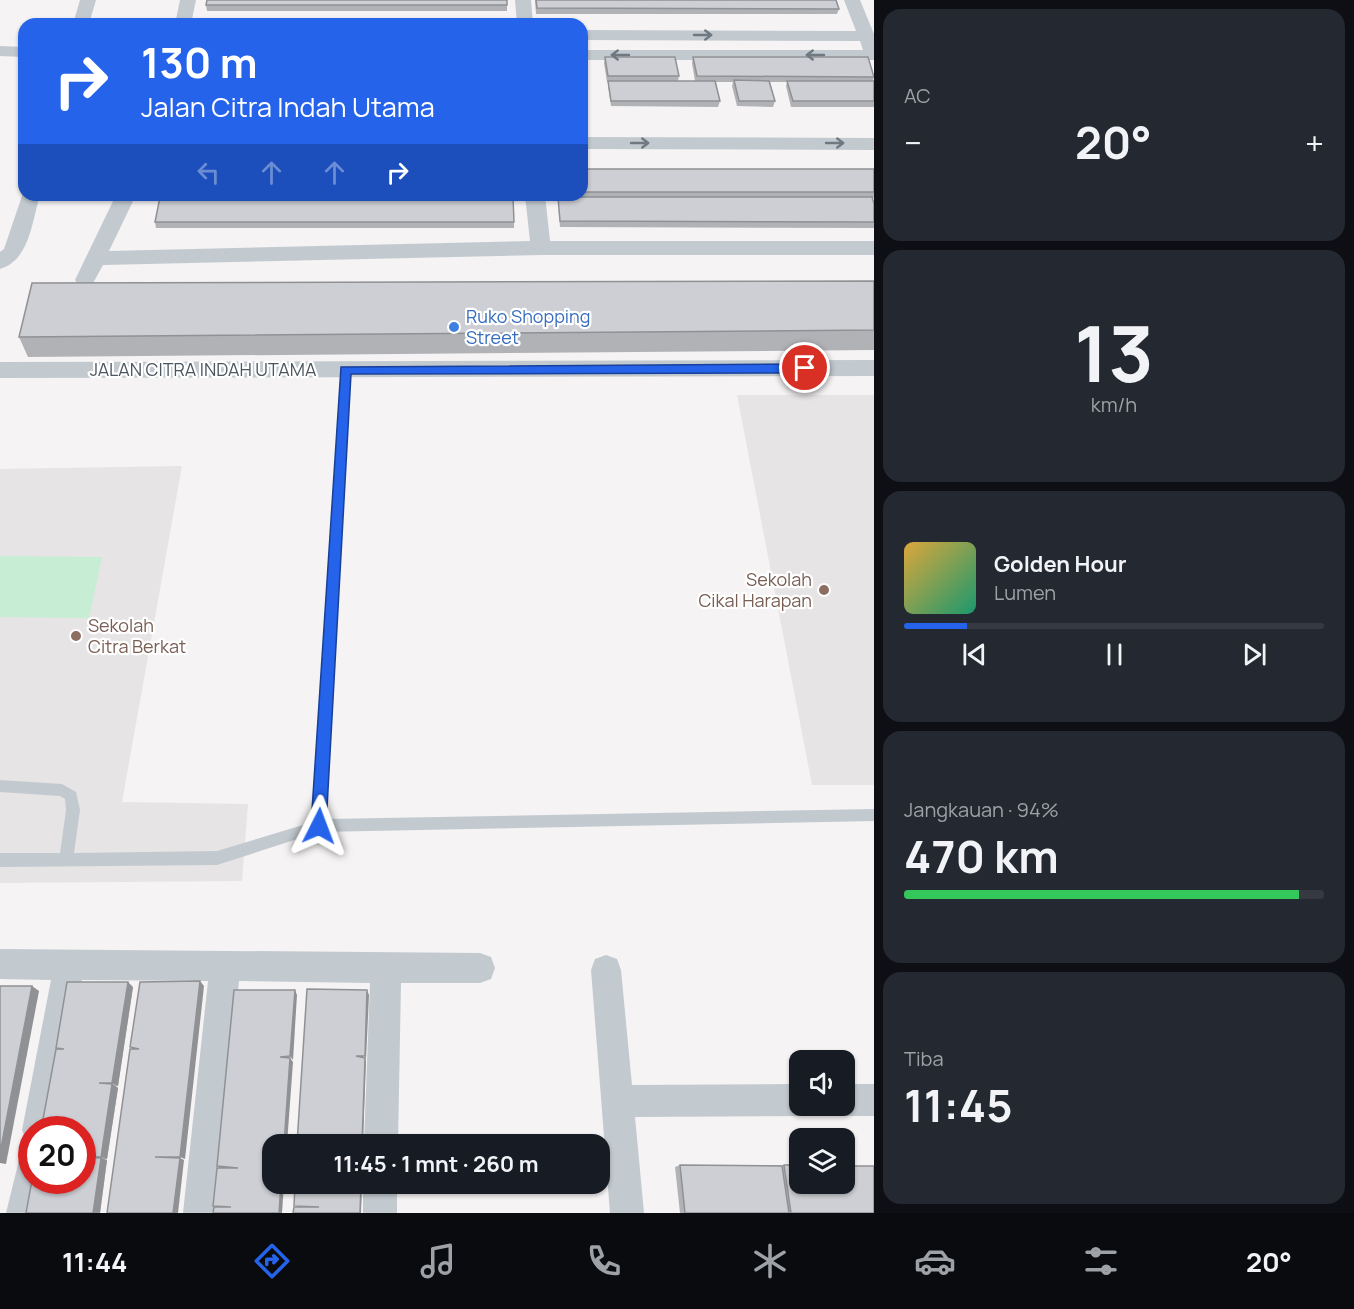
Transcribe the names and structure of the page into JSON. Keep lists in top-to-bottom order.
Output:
{
  "streets": {
    "street": ["JALAN CITRA INDAH UTAMA"]
  },
  "places": ["Ruko Shopping Street", "Sekolah Cikal Harapan", "Sekolah Citra Berkat"],
  "page": {
    "tile": [
      "AC",
      ["13", "km/h"],
      ["Jangkauan · 94%", "470 km"],
      ["Tiba", "11:45"]
    ],
    "turn": ["130 m", "Jalan Citra Indah Utama"],
    "heat": ["−", "20°", "+"],
    "song": ["Golden Hour", "Lumen"],
    "limit": "20",
    "trip": "11:45 · 1 mnt · 260 m",
    "tabs": ["11:44", "20°"]
  }
}
